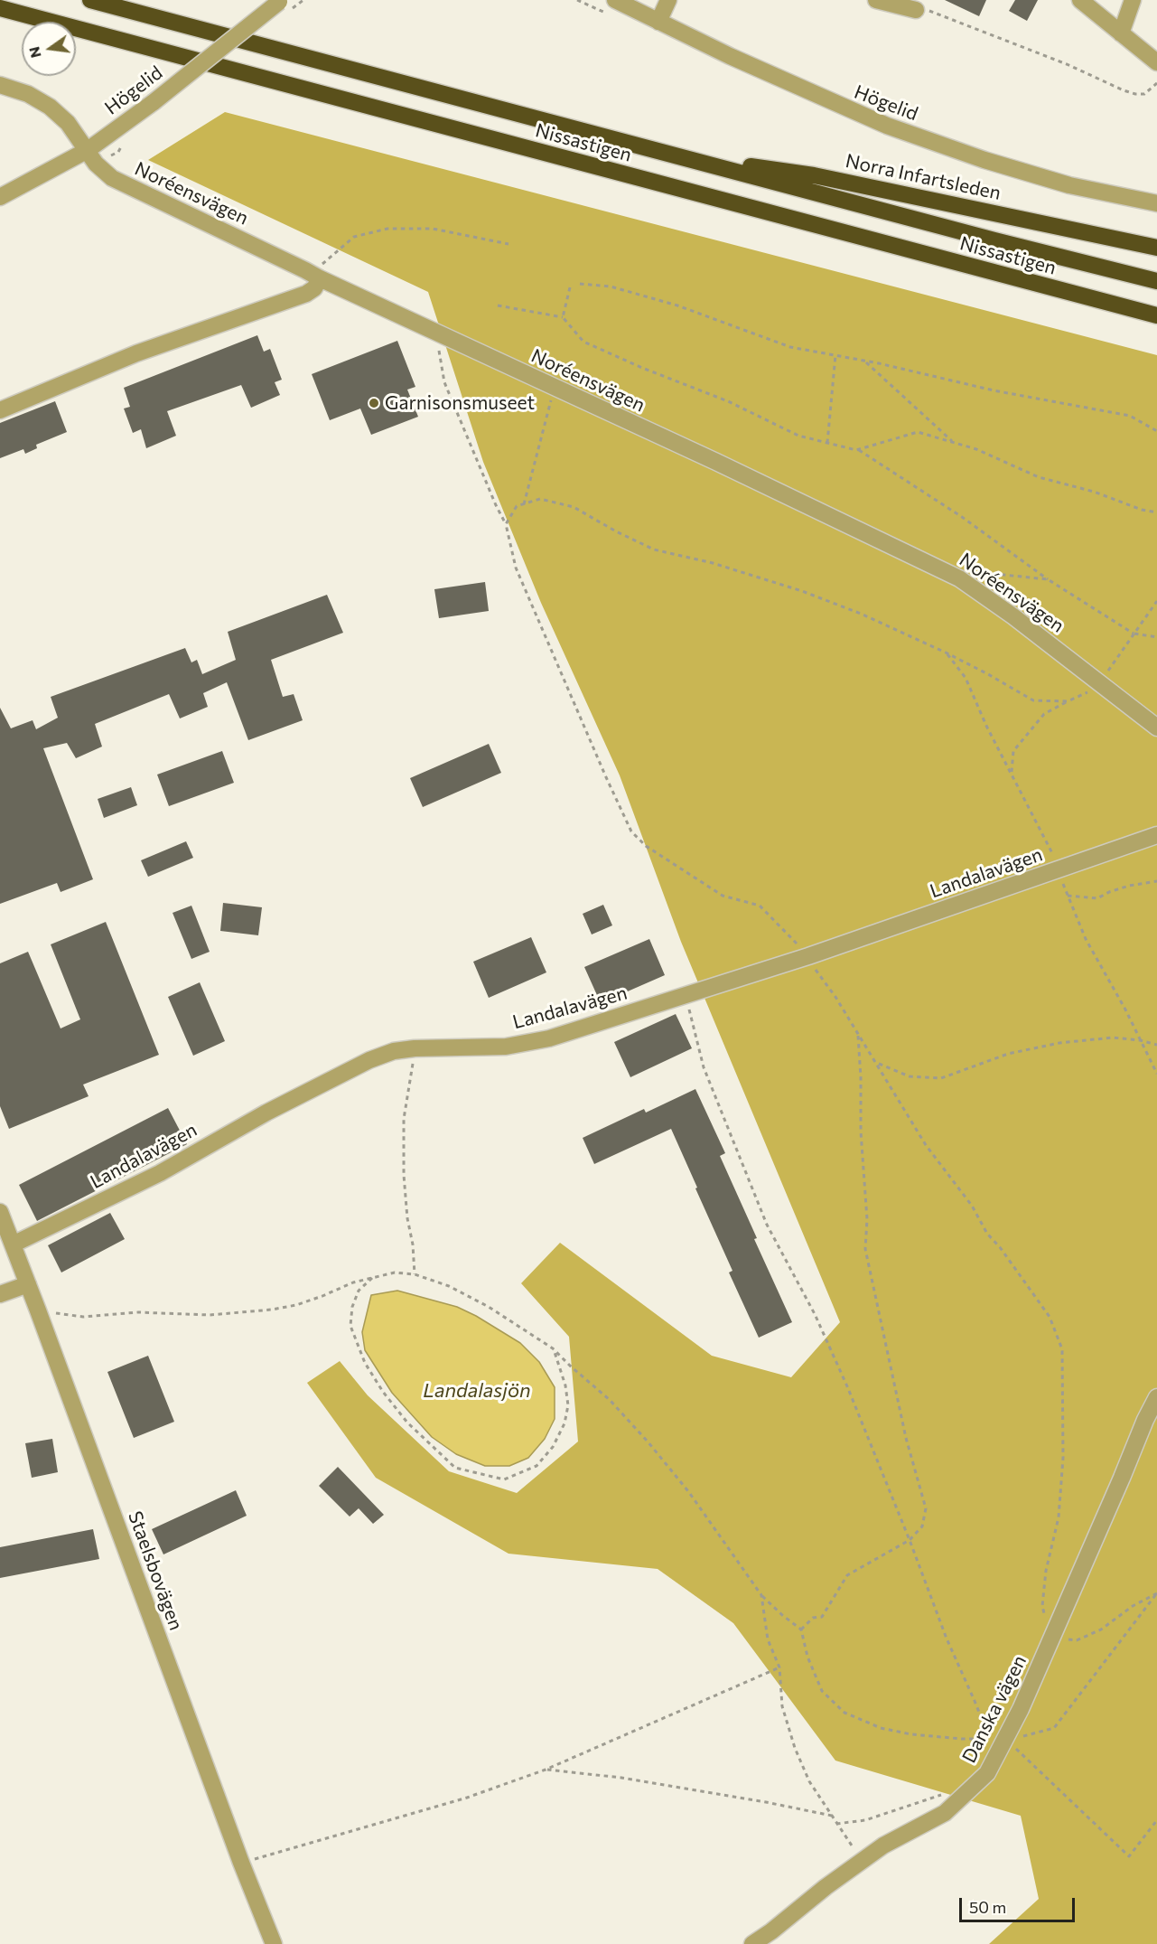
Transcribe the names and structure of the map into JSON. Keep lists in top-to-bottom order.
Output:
{
  "streets": {
    "highway": ["Nissastigen", "Norra Infartsleden"],
    "street": [
      "Högelid",
      "Noréensvägen",
      "Landalavägen",
      "Staelsbovägen",
      "Danska vägen"
    ]
  },
  "crossings": [
    ["Högelid", "Noréensvägen"],
    ["Nissastigen", "Norra Infartsleden"],
    ["Landalavägen", "Staelsbovägen"]
  ],
  "water": ["Landalasjön"],
  "places": ["Garnisonsmuseet"],
  "scale_bar": "50 m",
  "north": "left"
}
